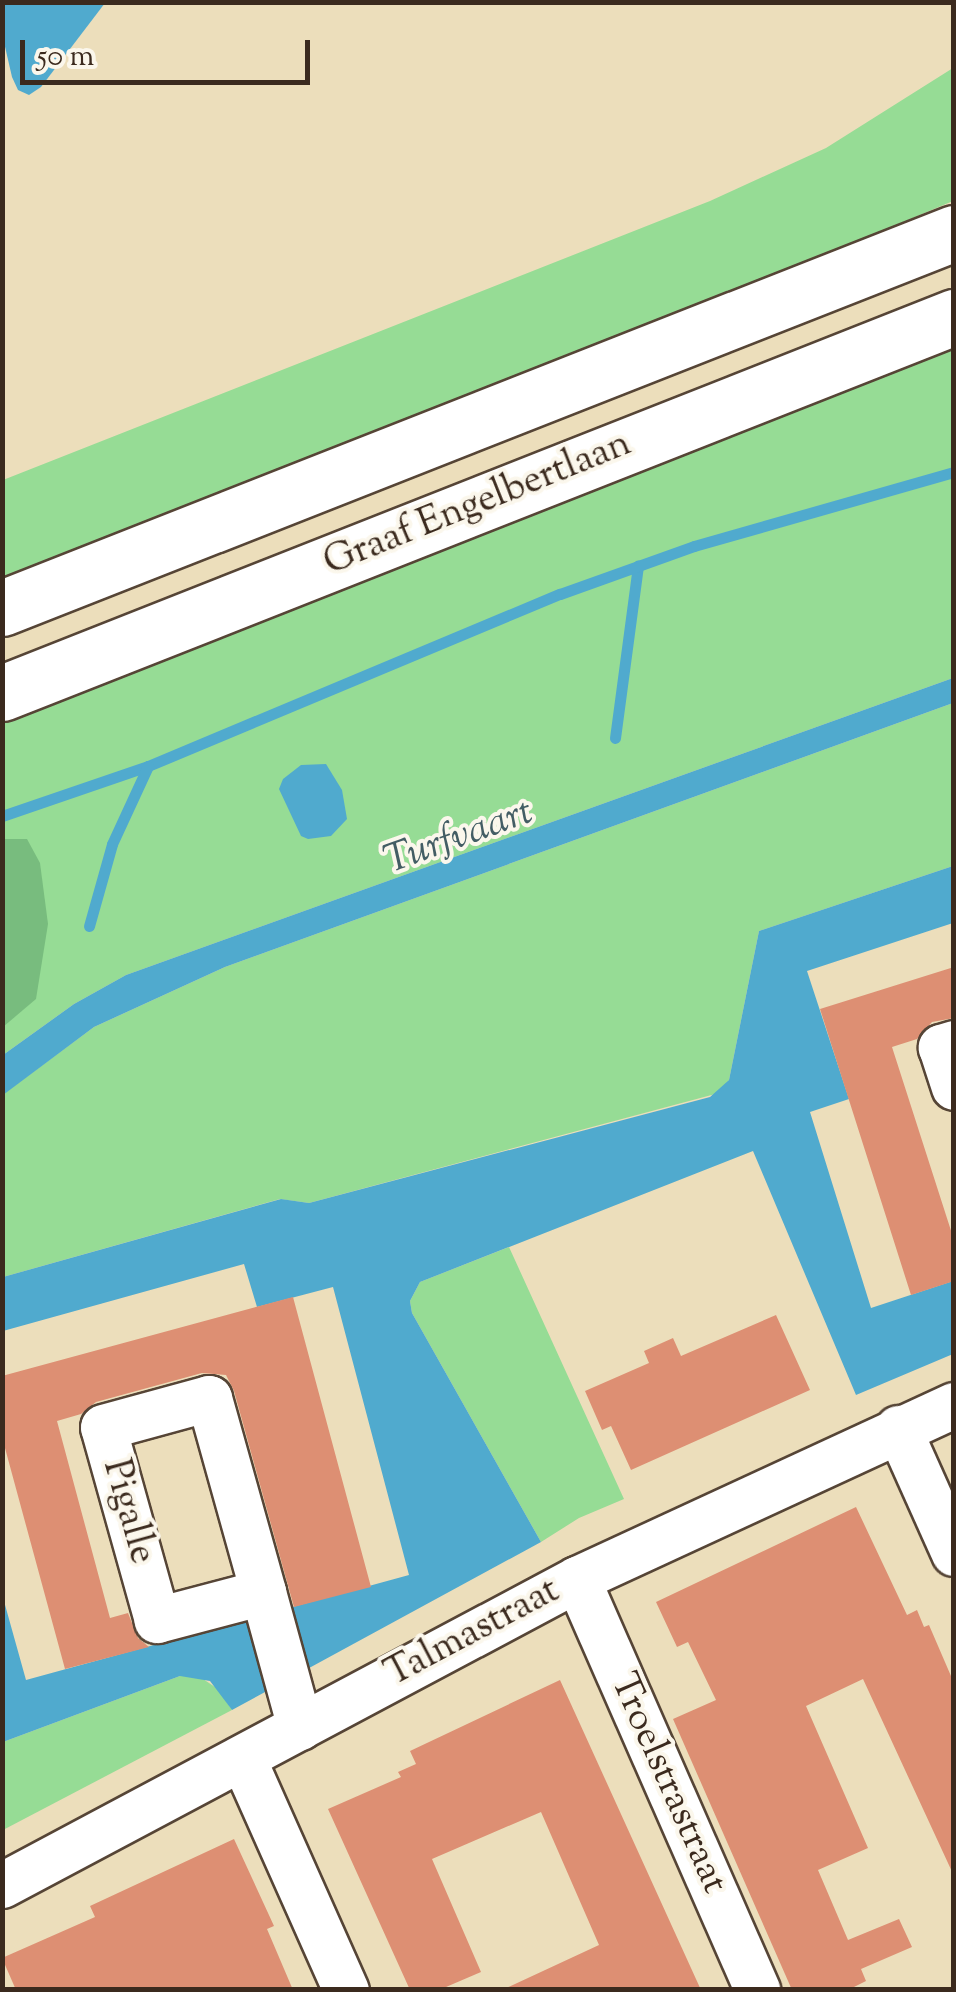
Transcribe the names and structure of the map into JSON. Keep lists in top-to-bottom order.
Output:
{
  "streets": {
    "main road": ["Graaf Engelbertlaan"],
    "street": ["Pigalle", "Talmastraat", "Troelstrastraat"]
  },
  "crossings": [
    ["Pigalle", "Talmastraat"],
    ["Talmastraat", "Troelstrastraat"]
  ],
  "water": ["Turfvaart"],
  "scale_bar": "50 m"
}
